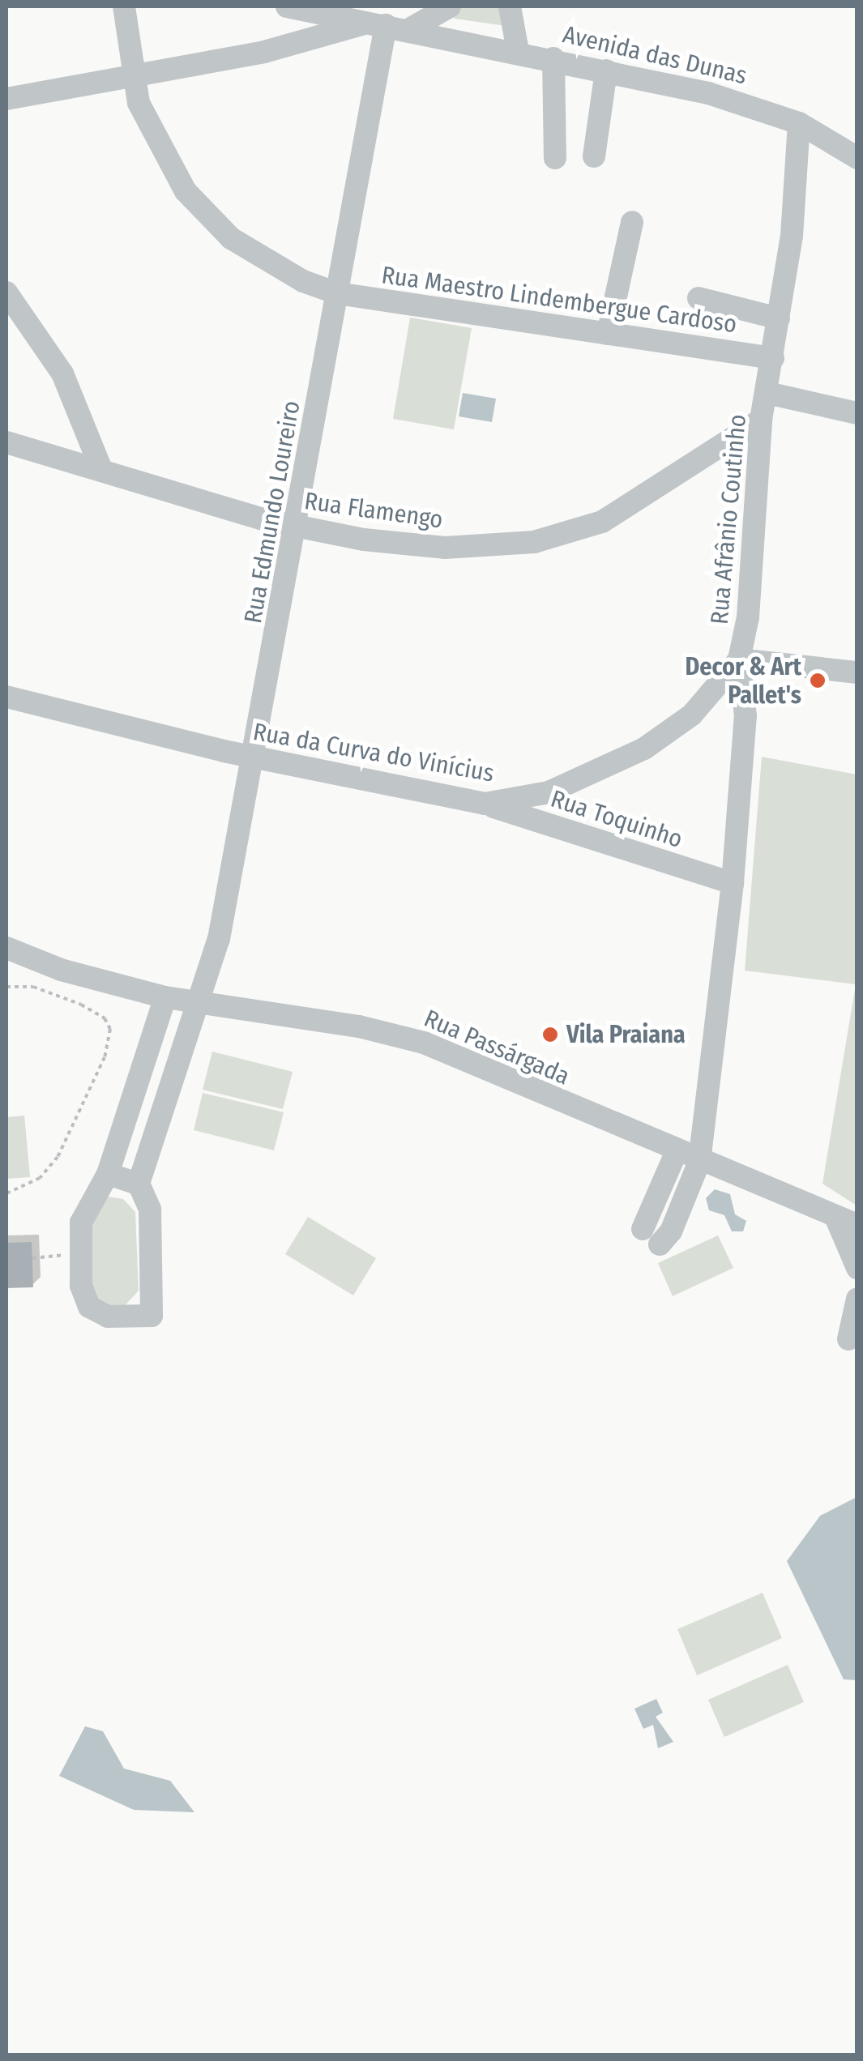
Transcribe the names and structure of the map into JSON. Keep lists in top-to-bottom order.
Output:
{
  "streets": {
    "street": [
      "Avenida das Dunas",
      "Rua Maestro Lindembergue Cardoso",
      "Rua Flamengo",
      "Rua Edmundo Loureiro",
      "Rua Afrânio Coutinho",
      "Rua da Curva do Vinícius",
      "Rua Toquinho",
      "Rua Passárgada"
    ]
  },
  "crossings": [
    ["Avenida das Dunas", "Rua Edmundo Loureiro"],
    ["Avenida das Dunas", "Rua Afrânio Coutinho"],
    ["Rua Maestro Lindembergue Cardoso", "Rua Edmundo Loureiro"],
    ["Rua Maestro Lindembergue Cardoso", "Rua Afrânio Coutinho"],
    ["Rua Flamengo", "Rua Edmundo Loureiro"],
    ["Rua Flamengo", "Rua Afrânio Coutinho"],
    ["Rua Edmundo Loureiro", "Rua da Curva do Vinícius"],
    ["Rua Edmundo Loureiro", "Rua Passárgada"],
    ["Rua Afrânio Coutinho", "Rua da Curva do Vinícius"],
    ["Rua Afrânio Coutinho", "Rua Toquinho"],
    ["Rua Afrânio Coutinho", "Rua Passárgada"],
    ["Rua da Curva do Vinícius", "Rua Toquinho"]
  ],
  "places": ["Decor & Art Pallet's", "Vila Praiana"]
}
